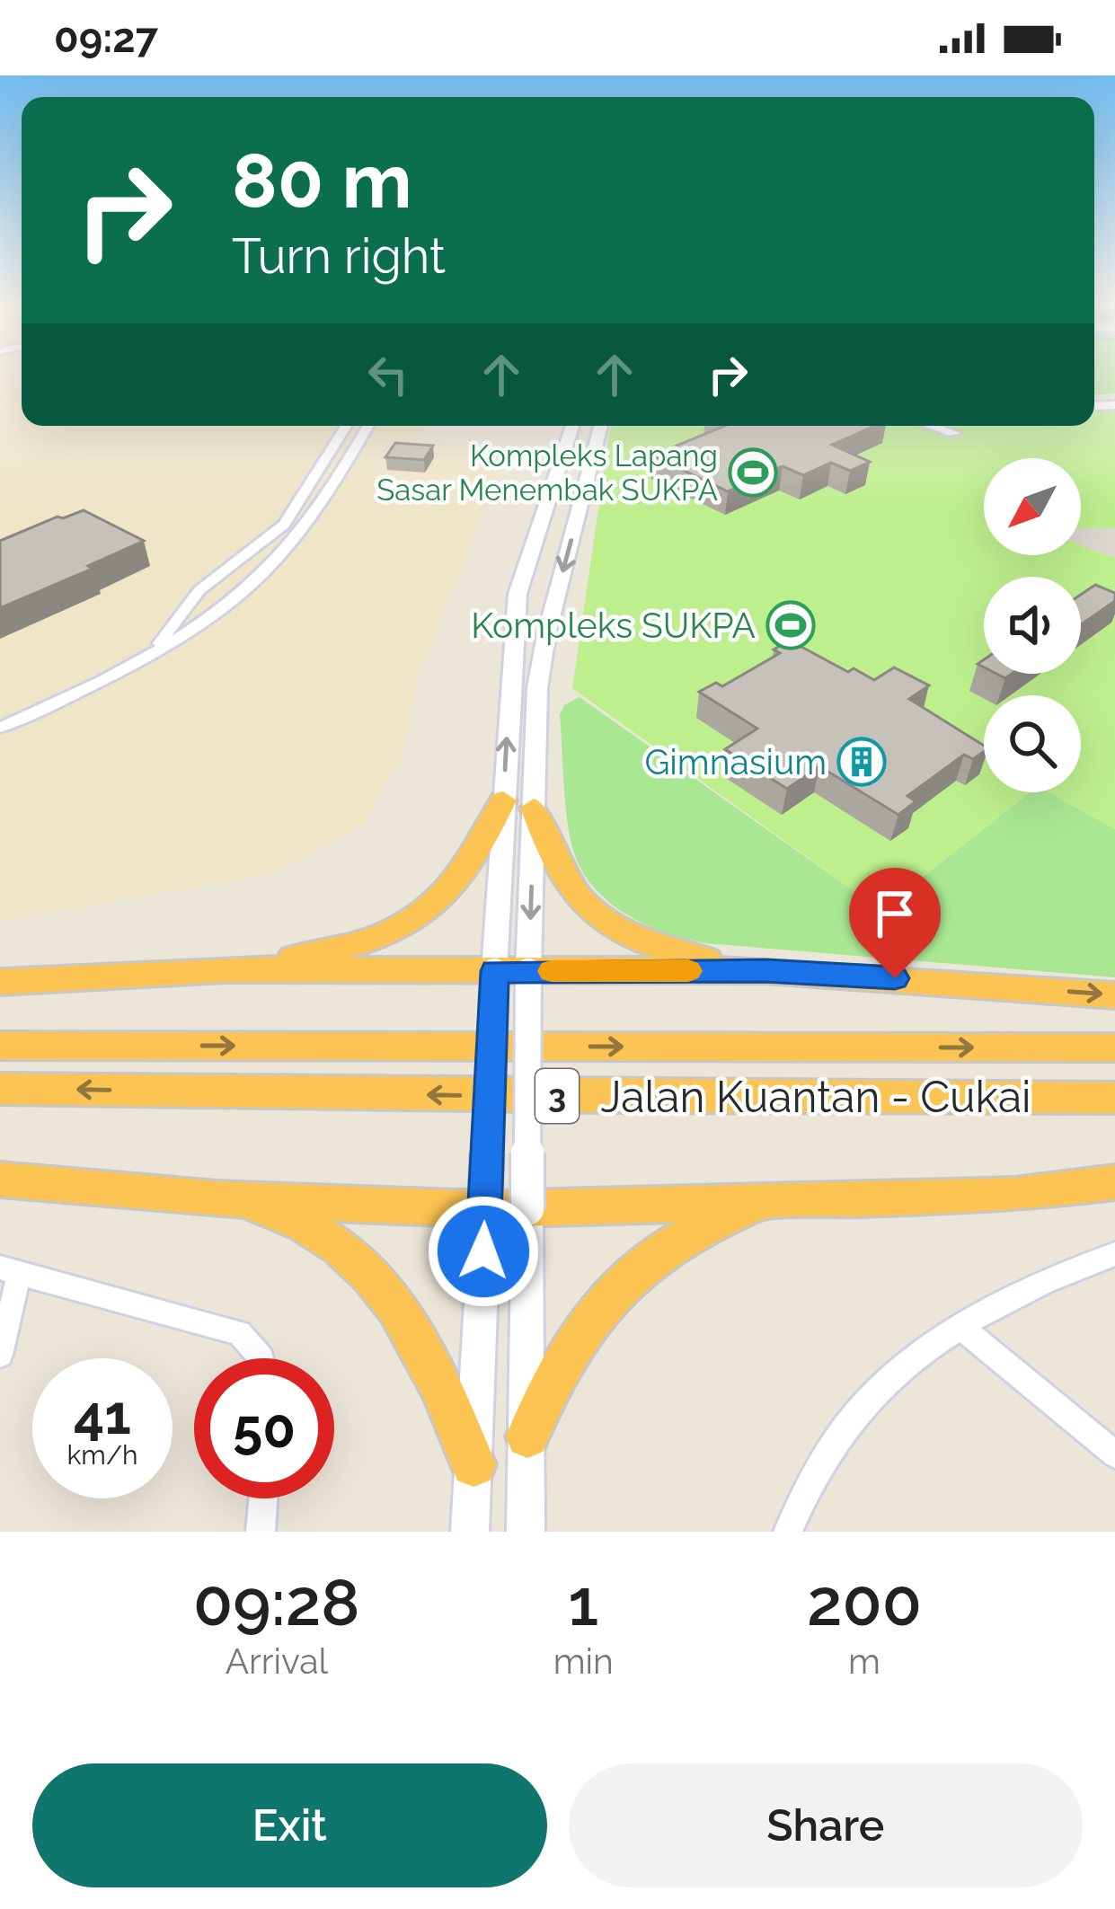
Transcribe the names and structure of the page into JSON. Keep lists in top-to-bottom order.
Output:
{
  "streets": {
    "highway": ["3", "Jalan Kuantan - Cukai"]
  },
  "places": {
    "sports": ["Kompleks Lapang Sasar Menembak SUKPA", "Kompleks SUKPA"],
    "building": ["Gimnasium"]
  },
  "north": "bottom left",
  "page": {
    "status": "09:27",
    "turn": ["80 m", "Turn right"],
    "speed": "41 km/h",
    "limit": "50",
    "eta": [
      "09:28",
      "Arrival",
      "1",
      "min",
      "200",
      "m"
    ],
    "buttons": ["Exit", "Share"]
  }
}
